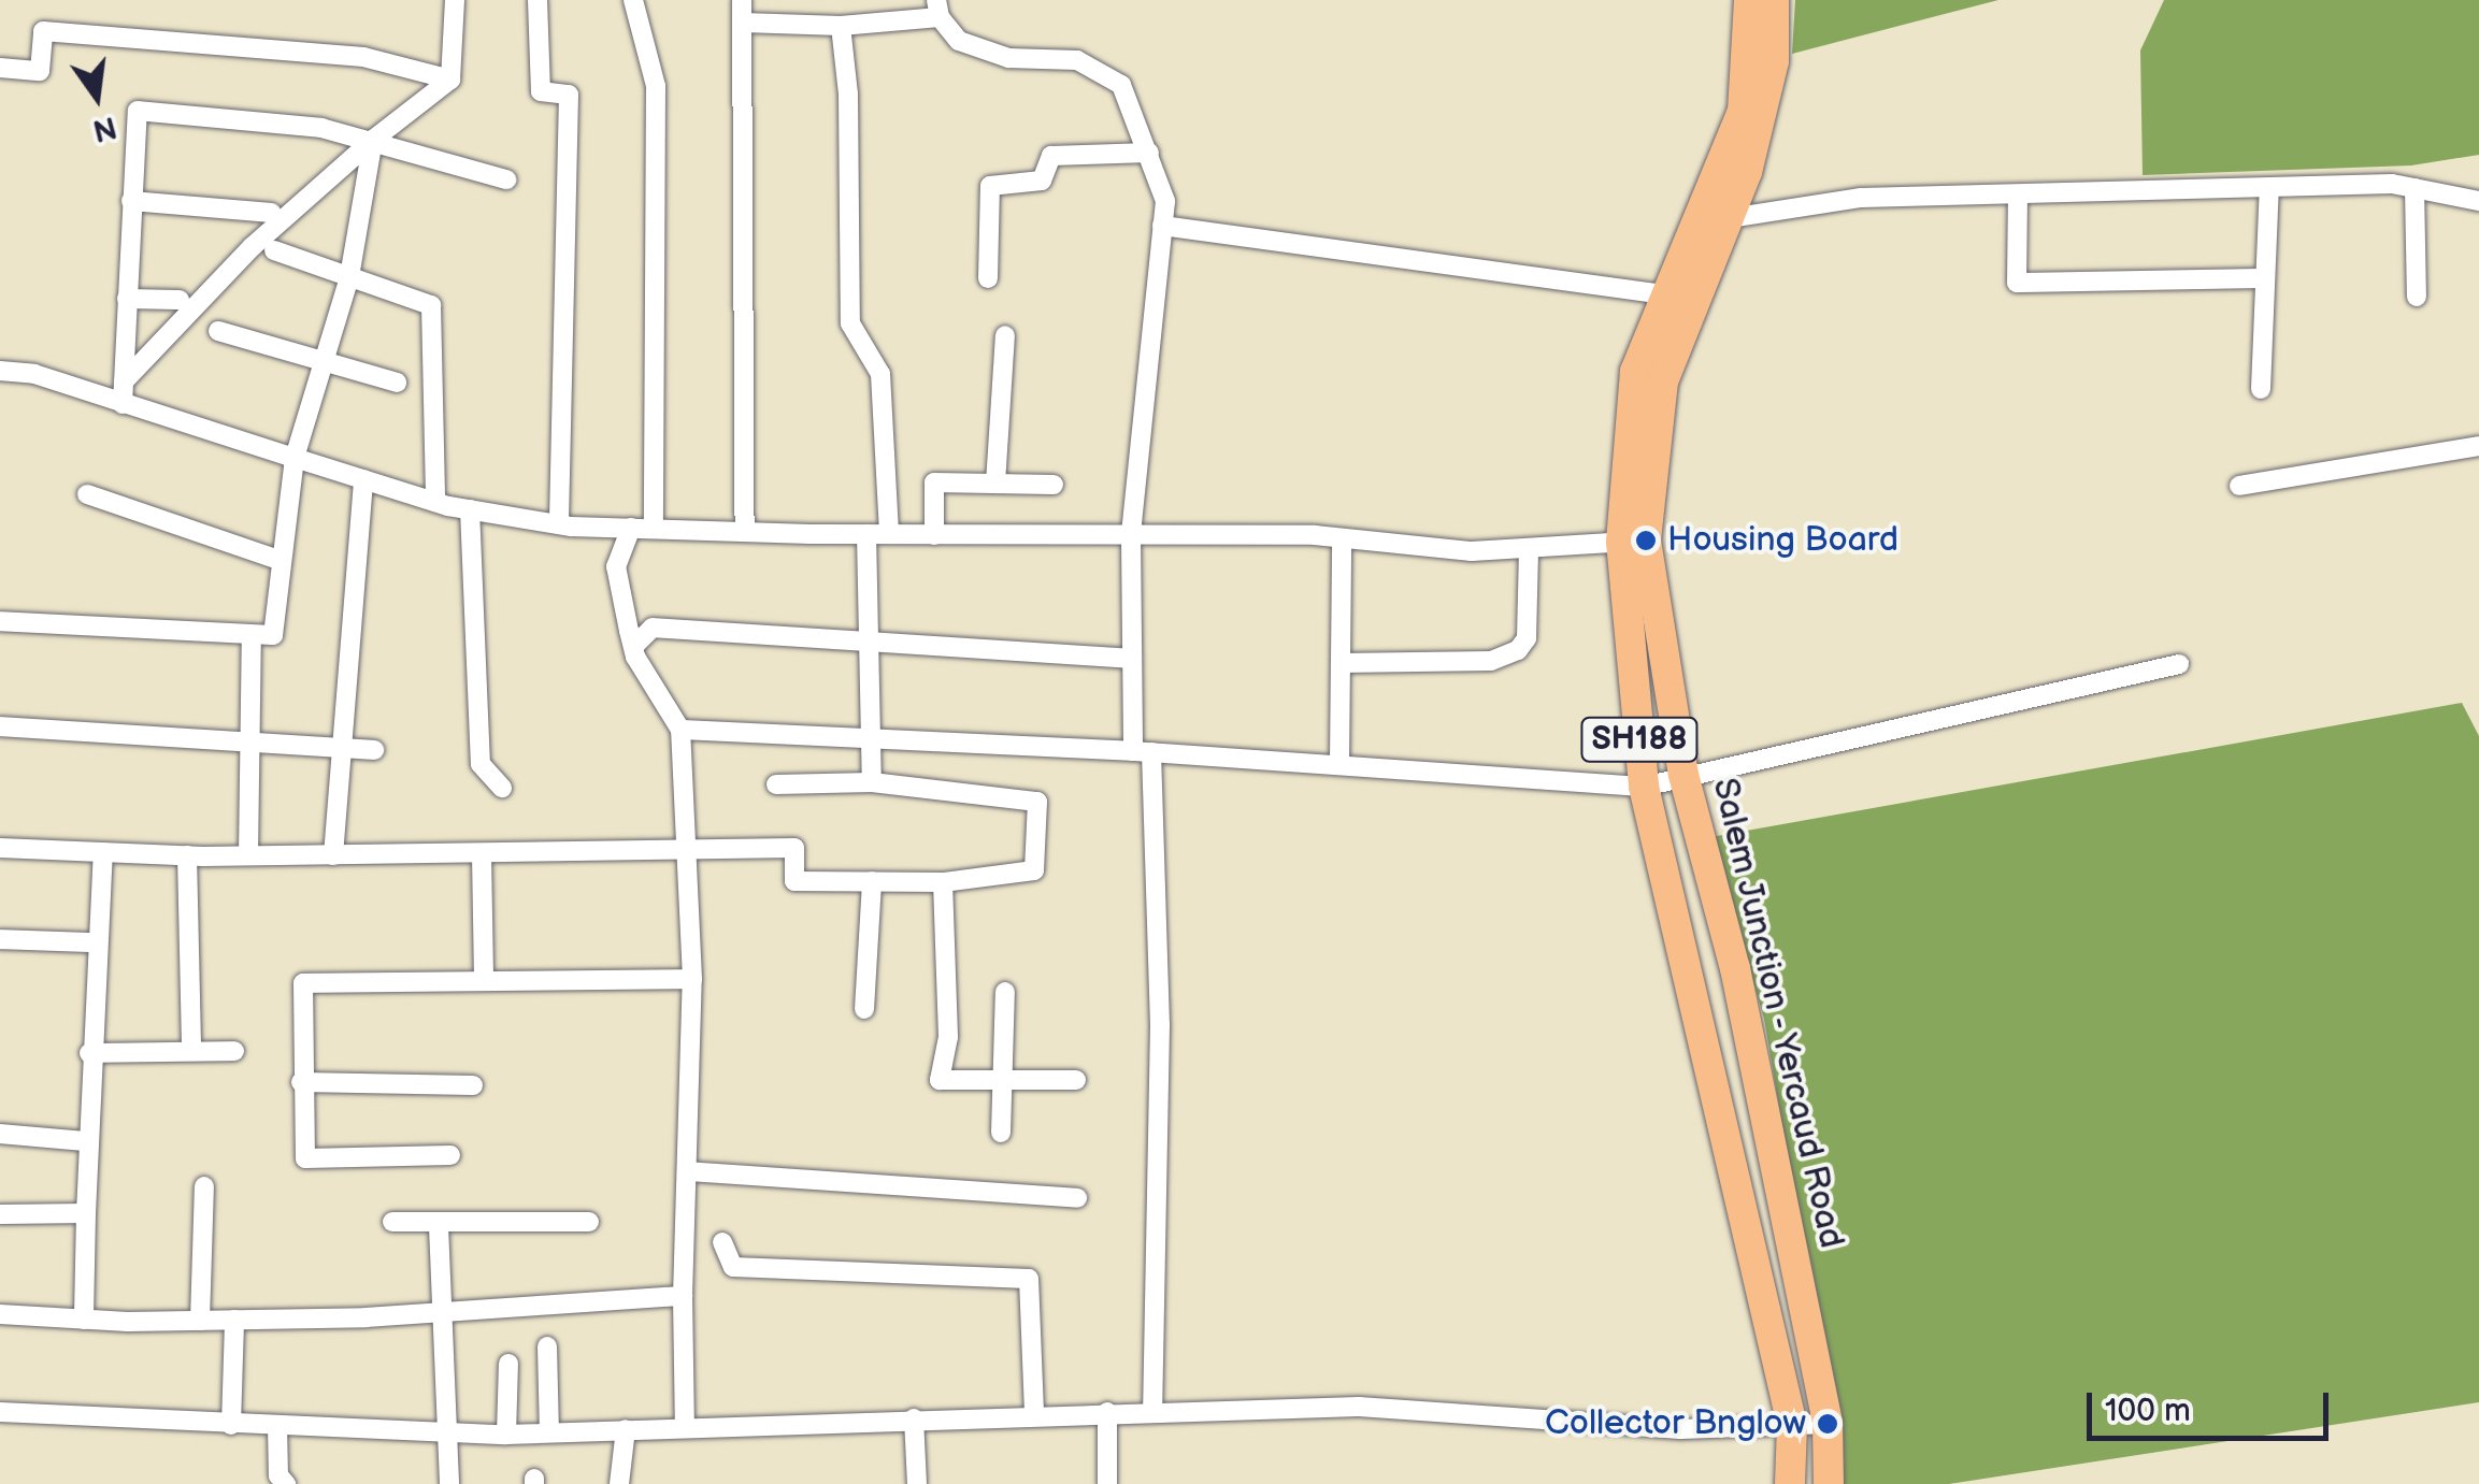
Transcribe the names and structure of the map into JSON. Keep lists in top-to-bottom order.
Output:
{
  "streets": {
    "main road": ["SH188", "Salem Junction - Yercaud Road"]
  },
  "crossings": [
    ["SH188", "Salem Junction - Yercaud Road"]
  ],
  "places": ["Housing Board", "Collector Bnglow"],
  "scale_bar": "100 m",
  "north": "bottom"
}
